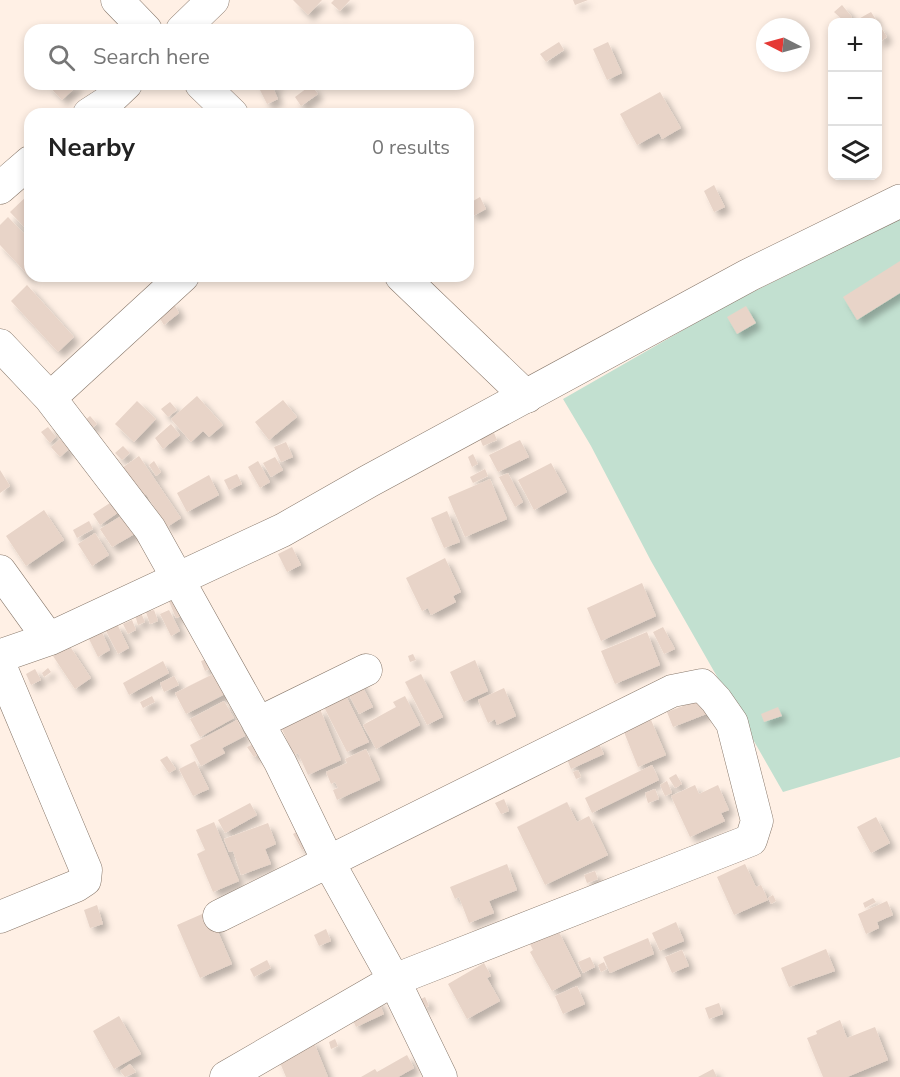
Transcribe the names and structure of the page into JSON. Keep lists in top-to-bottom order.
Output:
{
  "north": "left",
  "page": {
    "map_buttons": ["+", "−"],
    "search": "Search here",
    "heading": ["Nearby", "0 results"]
  }
}
